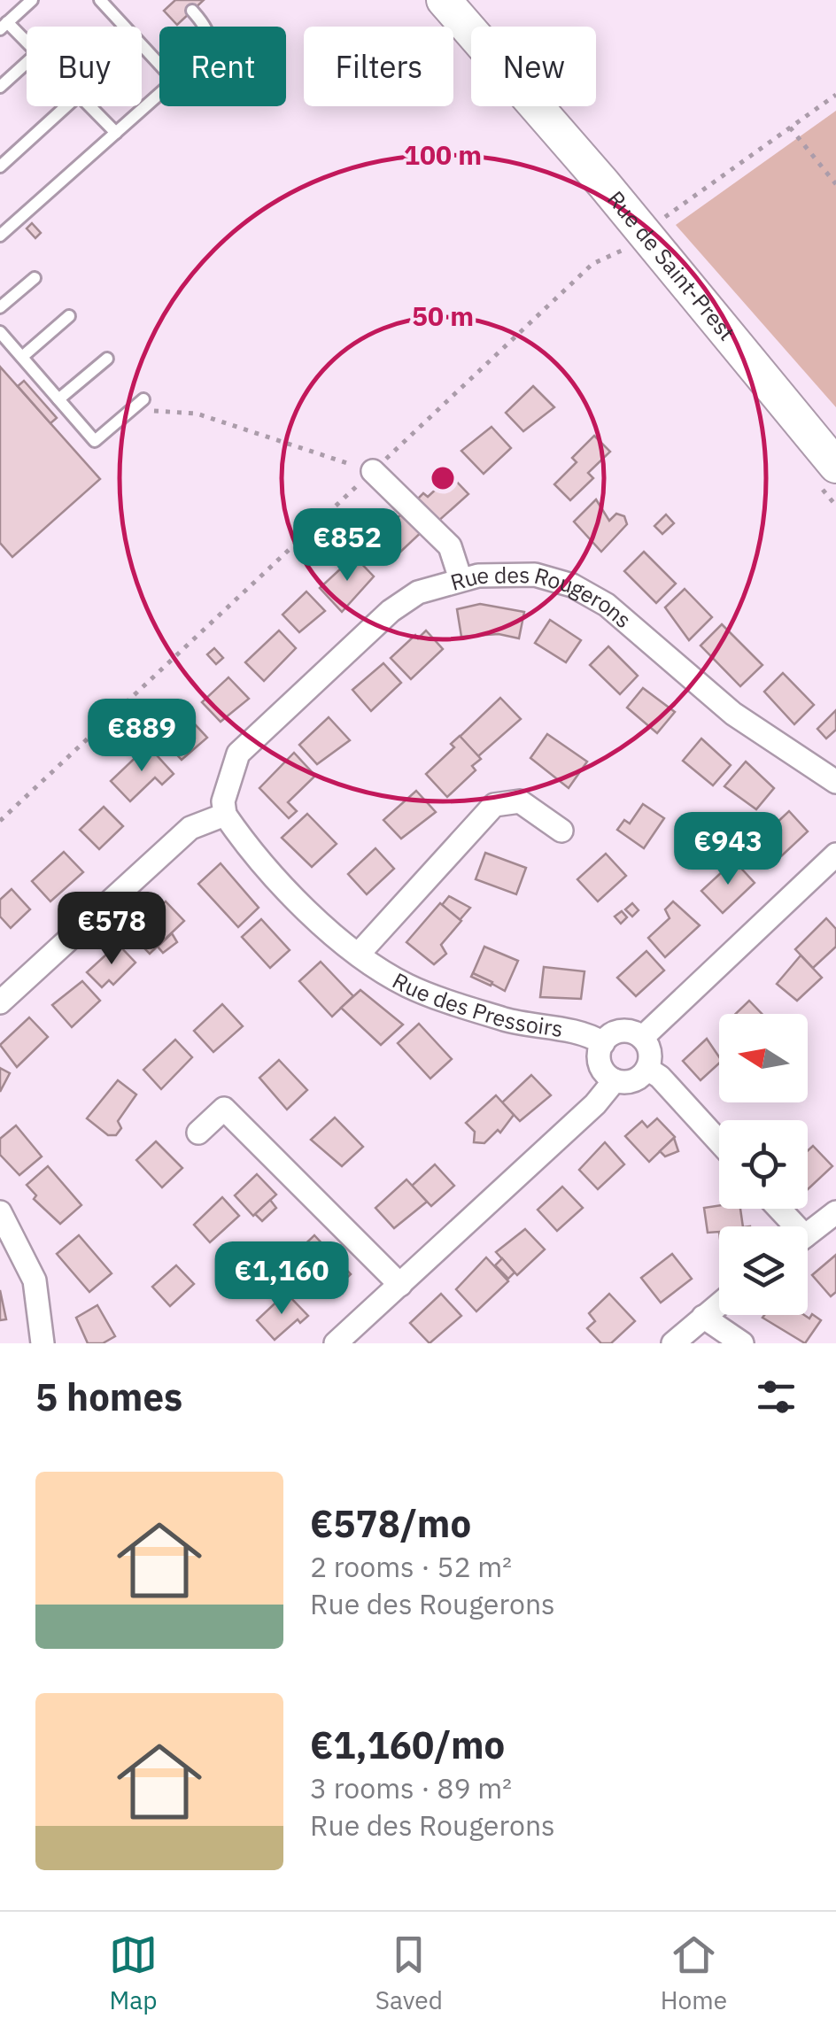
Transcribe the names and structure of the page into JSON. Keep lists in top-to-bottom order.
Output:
{
  "streets": {
    "main road": ["Rue de Saint-Prest"],
    "street": ["Rue des Rougerons", "Rue des Pressoirs"]
  },
  "crossings": [
    ["Rue des Rougerons", "Rue des Pressoirs"]
  ],
  "north": "left",
  "page": {
    "chip": [
      "Buy",
      "Rent",
      "Filters",
      "New"
    ],
    "price": [
      "€852",
      "€889",
      "€943",
      "€578",
      "€1,160"
    ],
    "heading": "5 homes",
    "list": [
      {
        "name": "€578/mo",
        "note": "2 rooms · 52 m² · Rue des Rougerons"
      },
      {
        "name": "€1,160/mo",
        "note": "3 rooms · 89 m² · Rue des Rougerons"
      }
    ],
    "tabs": ["Map", "Saved", "Home"]
  },
  "rings": ["100 m", "50 m"]
}
